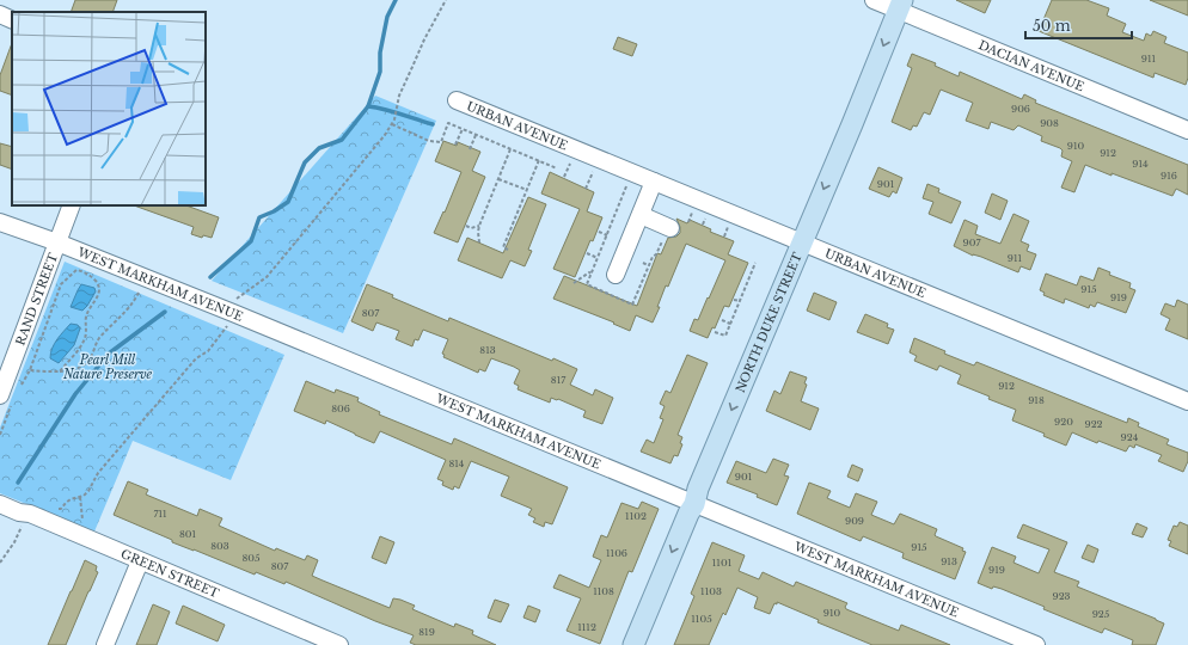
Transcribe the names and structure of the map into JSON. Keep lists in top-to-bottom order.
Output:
{
  "streets": {
    "main road": ["NORTH DUKE STREET"],
    "street": [
      "DACIAN AVENUE",
      "URBAN AVENUE",
      "WEST MARKHAM AVENUE",
      "RAND STREET",
      "GREEN STREET"
    ]
  },
  "crossings": [
    ["DACIAN AVENUE", "NORTH DUKE STREET"],
    ["URBAN AVENUE", "NORTH DUKE STREET"],
    ["WEST MARKHAM AVENUE", "RAND STREET"],
    ["WEST MARKHAM AVENUE", "NORTH DUKE STREET"]
  ],
  "one_way": ["NORTH DUKE STREET"],
  "parks": ["Pearl Mill Nature Preserve"],
  "house_numbers": [
    "911",
    "906",
    "908",
    "910",
    "912",
    "914",
    "916",
    "901",
    "907",
    "911",
    "915",
    "919",
    "807",
    "813",
    "817",
    "912",
    "918",
    "806",
    "920",
    "922",
    "924",
    "814",
    "901",
    "711",
    "1102",
    "909",
    "801",
    "803",
    "915",
    "1106",
    "805",
    "913",
    "1101",
    "807",
    "919",
    "1108",
    "1103",
    "923",
    "910",
    "925",
    "1105",
    "1112",
    "819"
  ],
  "scale_bar": "50 m"
}
